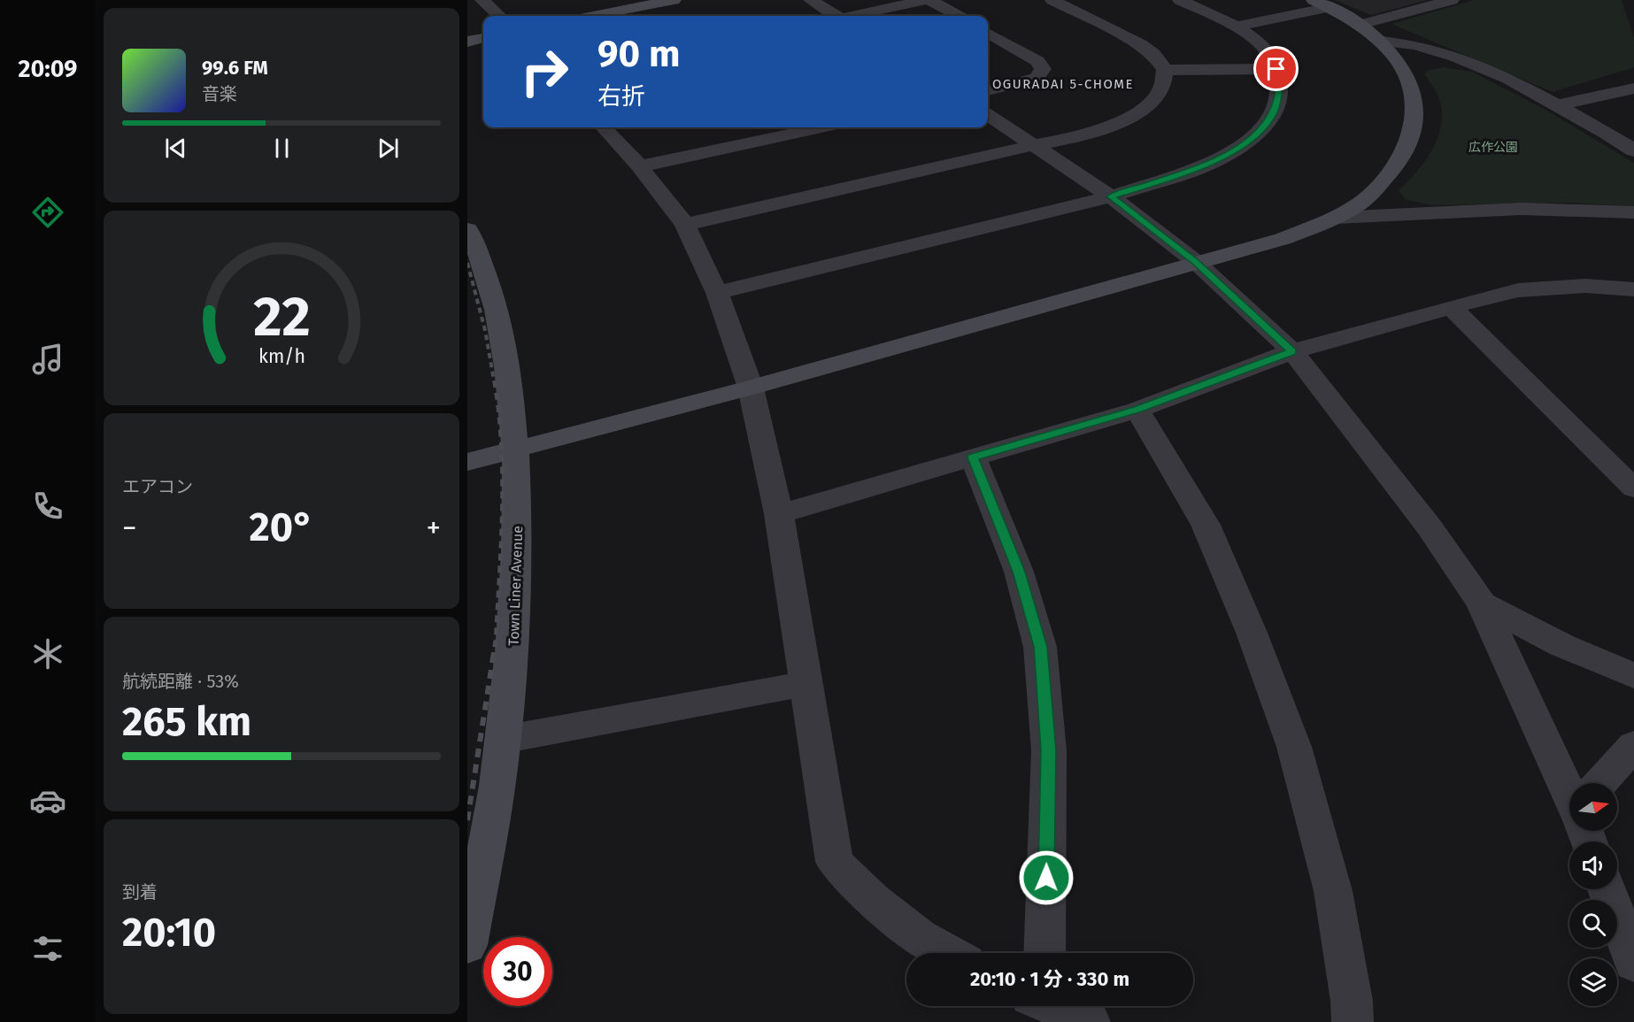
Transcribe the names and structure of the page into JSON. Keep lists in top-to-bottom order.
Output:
{
  "streets": {
    "street": ["Town Liner Avenue"]
  },
  "districts": ["OGURADAI 5-CHOME"],
  "parks": ["広作公園"],
  "north": "right",
  "page": {
    "tabs": "20:09",
    "turn": ["90 m", "右折"],
    "song": ["99.6 FM", "音楽"],
    "tile": [
      "エアコン",
      ["航続距離 · 53%", "265 km"],
      ["到着", "20:10"]
    ],
    "heat": ["−", "20°", "+"],
    "limit": "30",
    "trip": "20:10 · 1 分 · 330 m",
    "gauge": ["22", "km/h"]
  }
}
